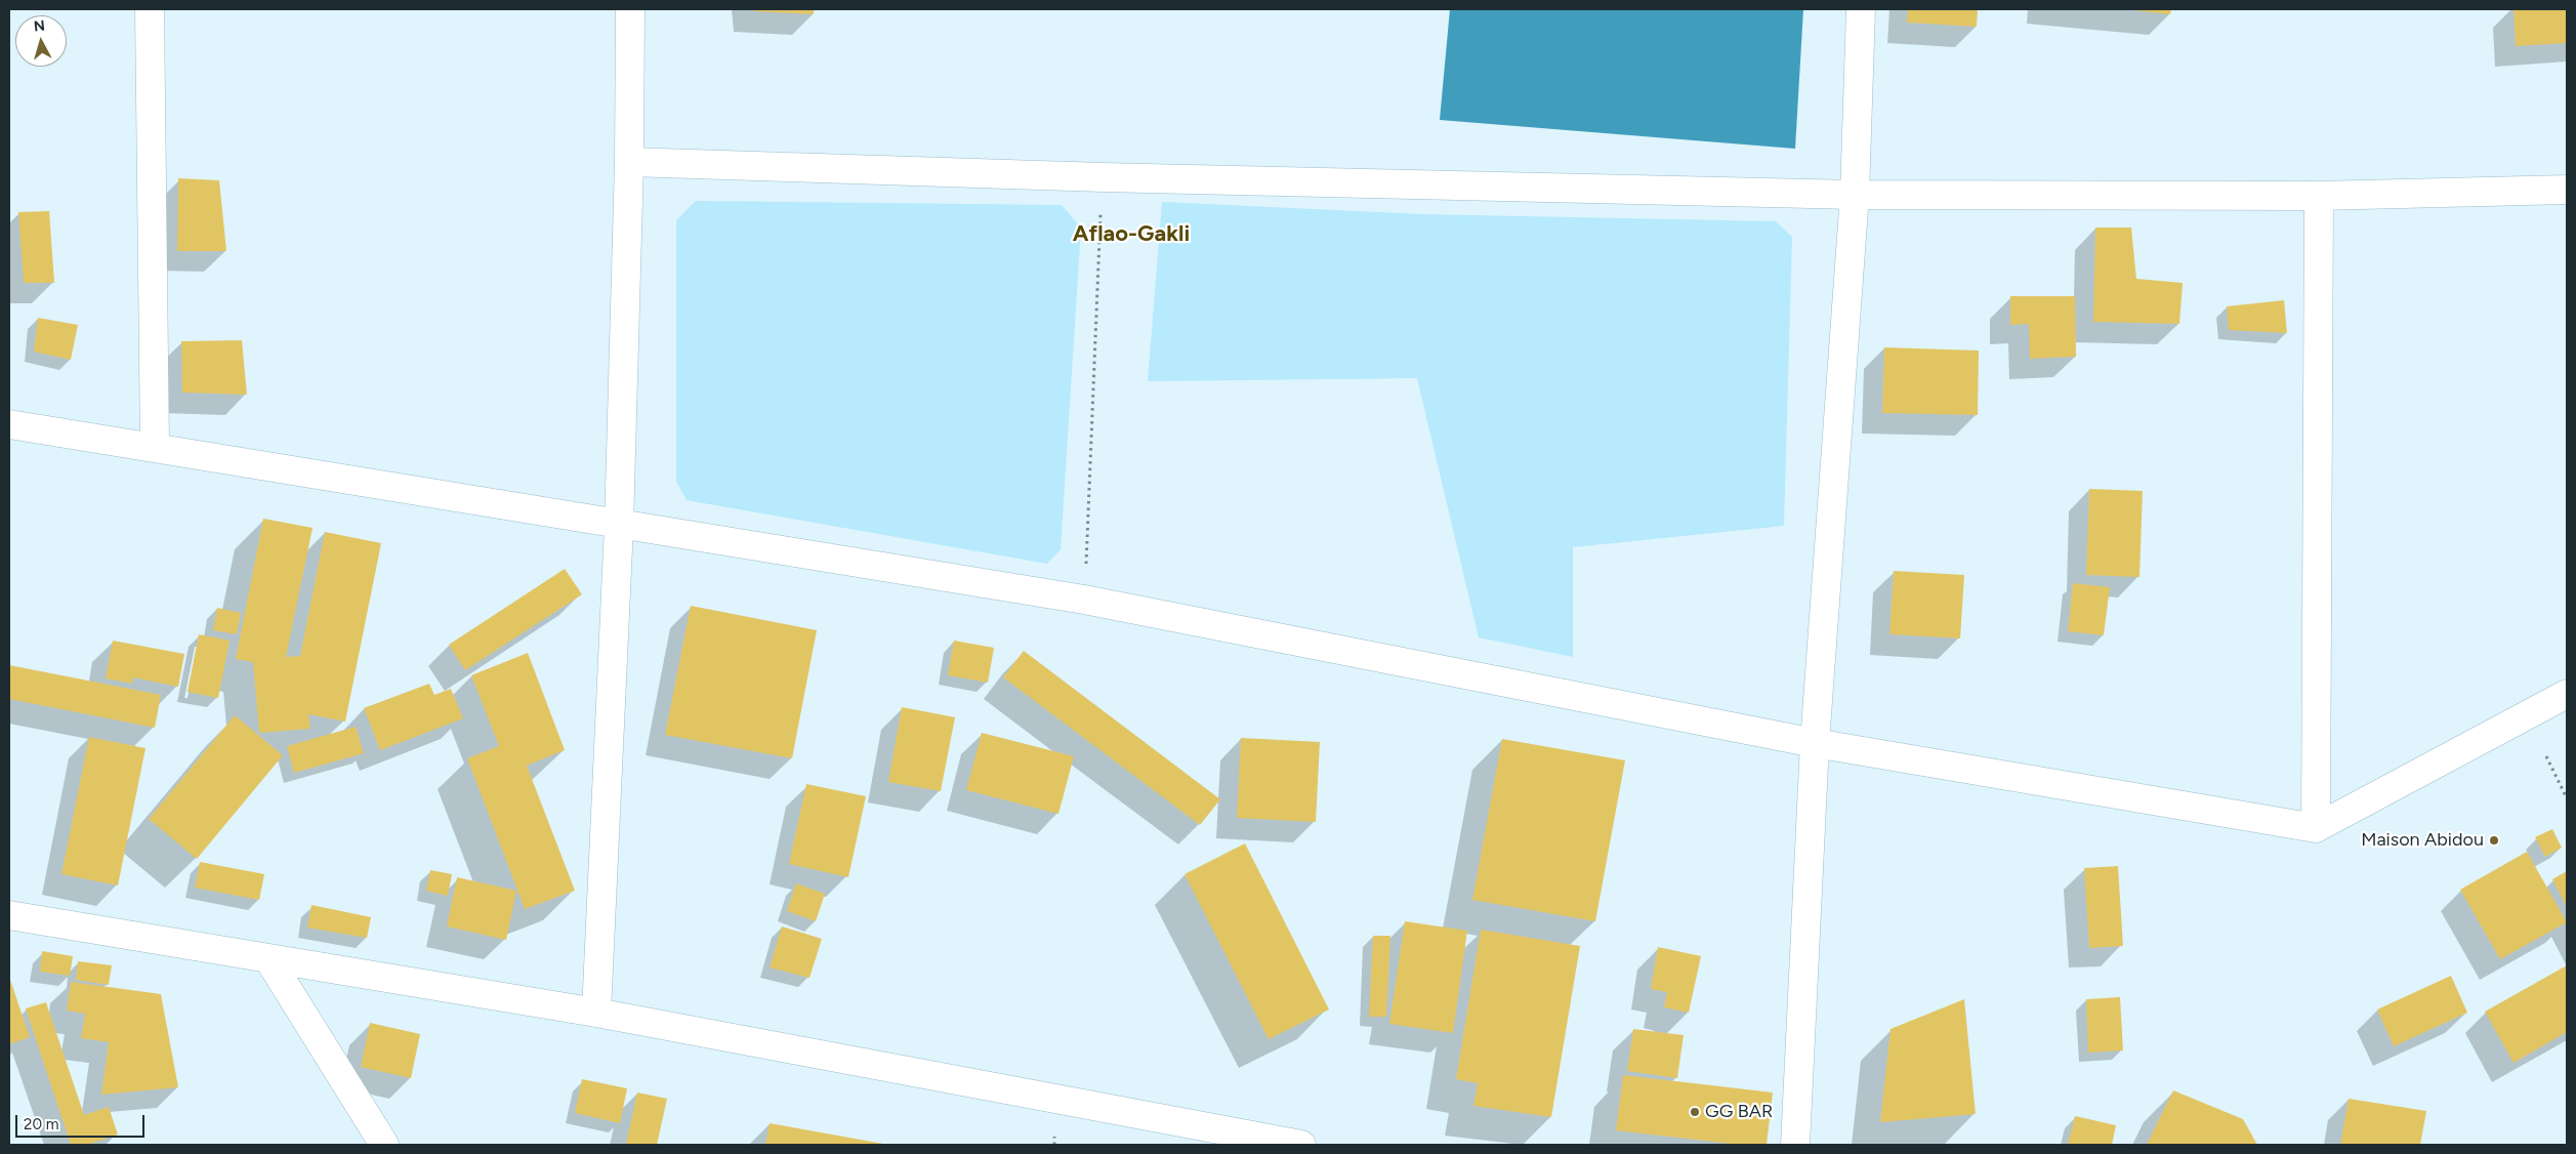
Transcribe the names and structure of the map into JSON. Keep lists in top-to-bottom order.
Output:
{
  "districts": ["Aflao-Gakli"],
  "places": ["Maison Abidou", "GG BAR"],
  "scale_bar": "20 m",
  "north": "top"
}
